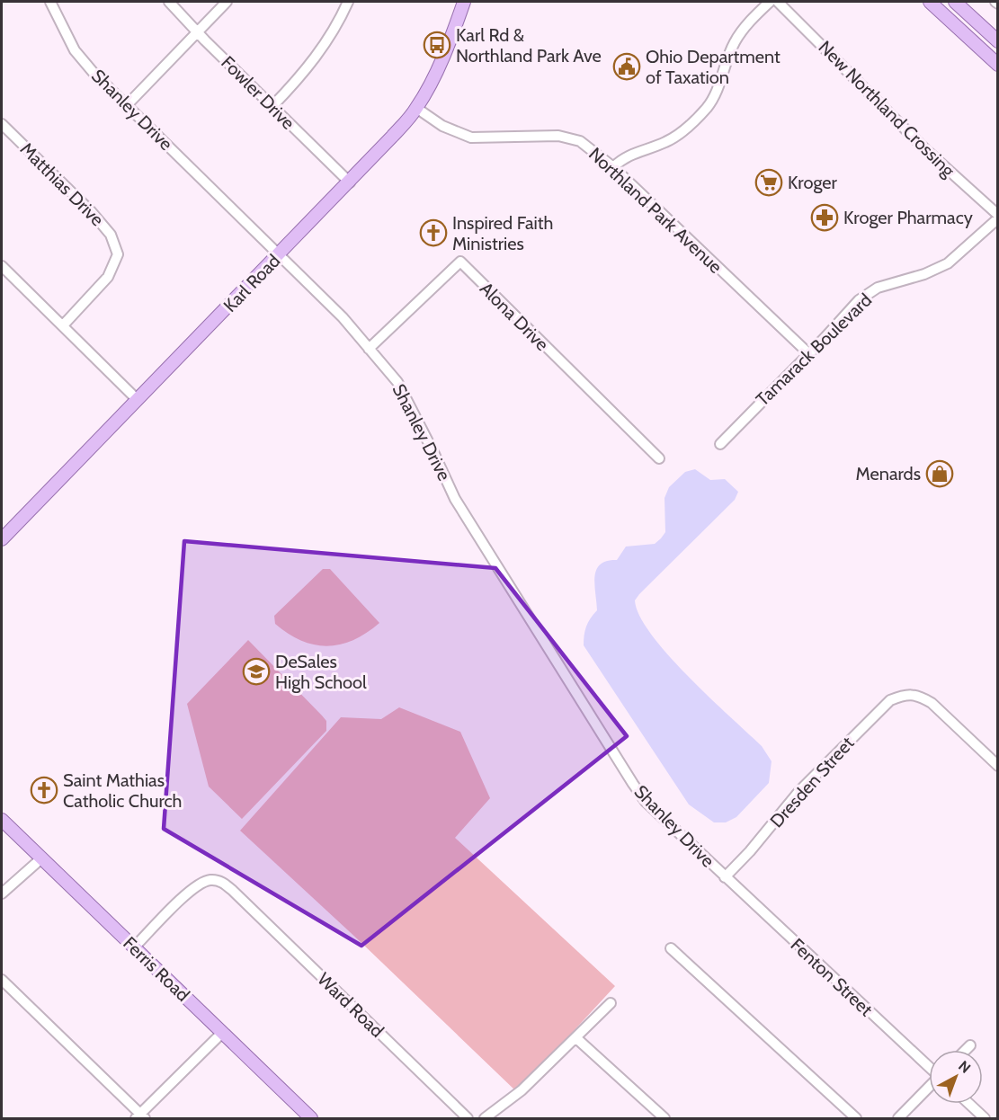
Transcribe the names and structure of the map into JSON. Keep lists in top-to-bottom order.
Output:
{
  "streets": {
    "main road": ["Karl Road", "Ferris Road"],
    "street": [
      "Fowler Drive",
      "New Northland Crossing",
      "Shanley Drive",
      "Matthias Drive",
      "Northland Park Avenue",
      "Alona Drive",
      "Tamarack Boulevard",
      "Dresden Street",
      "Fenton Street",
      "Ward Road"
    ]
  },
  "crossings": [
    ["Fowler Drive", "Karl Road"],
    ["New Northland Crossing", "Tamarack Boulevard"],
    ["Shanley Drive", "Karl Road"],
    ["Shanley Drive", "Alona Drive"],
    ["Shanley Drive", "Dresden Street"],
    ["Shanley Drive", "Fenton Street"],
    ["Northland Park Avenue", "Karl Road"],
    ["Northland Park Avenue", "Tamarack Boulevard"],
    ["Dresden Street", "Fenton Street"],
    ["Ferris Road", "Ward Road"]
  ],
  "places": {
    "bus stop": ["Karl Rd & Northland Park Ave"],
    "public building": ["Ohio Department of Taxation"],
    "supermarket": ["Kroger"],
    "pharmacy": ["Kroger Pharmacy"],
    "church": ["Inspired Faith Ministries", "Saint Mathias Catholic Church"],
    "shop": ["Menards"],
    "school or university": ["DeSales High School"]
  },
  "north": "top right"
}
